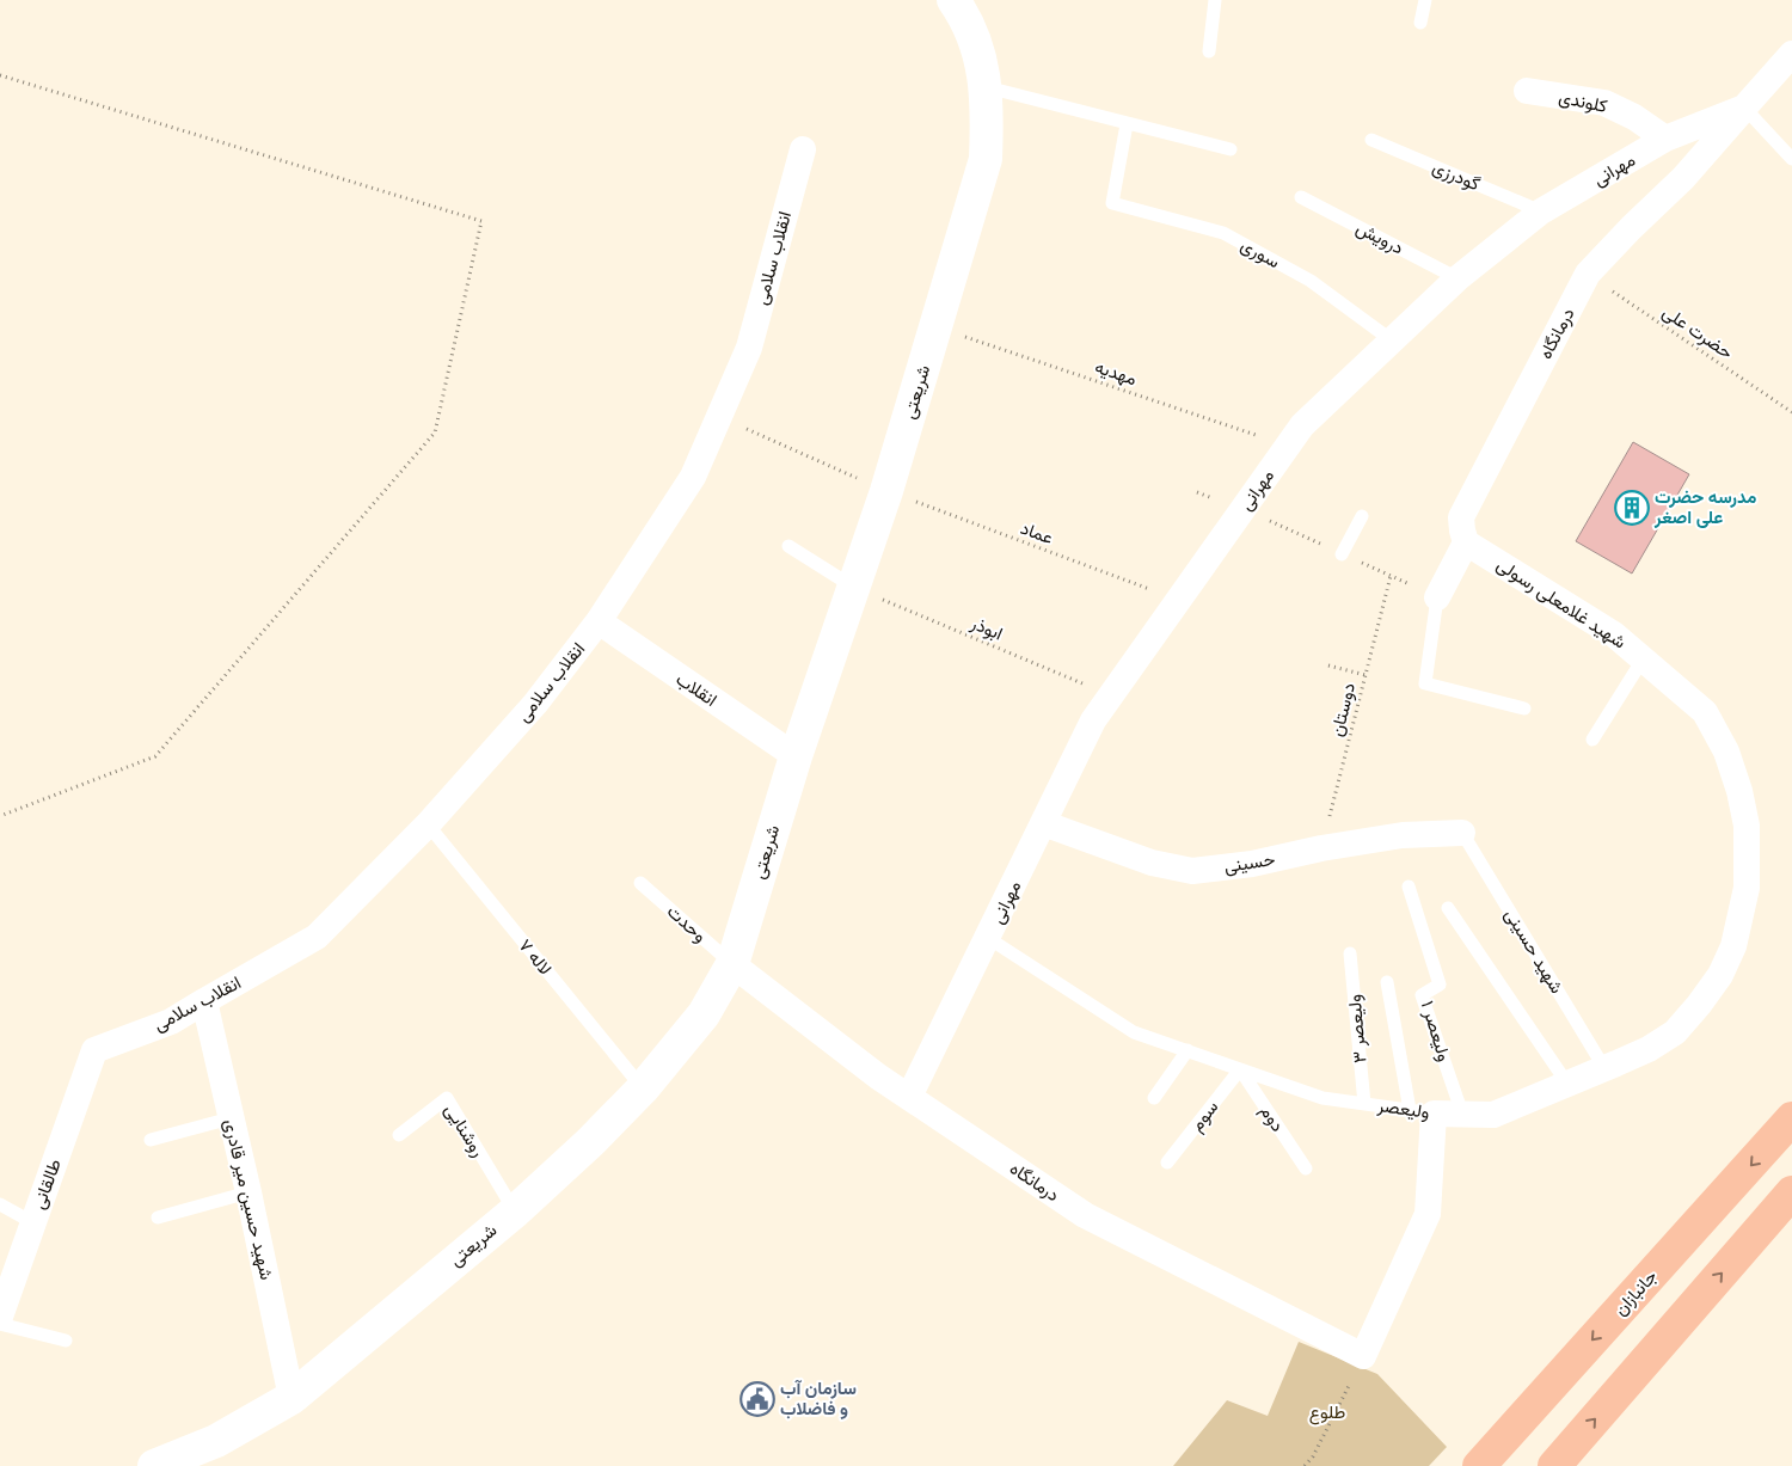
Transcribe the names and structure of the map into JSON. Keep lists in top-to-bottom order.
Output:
{
  "streets": {
    "main road": ["جانبازان"],
    "street": [
      "کلوندی",
      "مهرانی",
      "انقلاب سلامی",
      "درمانگاه",
      "شریعتی",
      "شهید غلامعلی رسولی",
      "انقلاب",
      "حسینی",
      "ولیعصر",
      "طالقانی",
      "شهید حسین میر قادری"
    ],
    "lane": [
      "گودرزی",
      "درویش",
      "سوری",
      "وحدت",
      "شهید حسینی",
      "لاله ۷",
      "ولیعصر ۳",
      "ولیعصر ۱",
      "سوم",
      "دوم",
      "روشنایی"
    ],
    "path": [
      "حضرت علی",
      "مهدیه",
      "عماد",
      "ابوذر",
      "دوستان"
    ]
  },
  "crossings": [
    ["کلوندی", "مهرانی"],
    ["مهرانی", "گودرزی"],
    ["مهرانی", "درویش"],
    ["مهرانی", "سوری"],
    ["مهرانی", "درمانگاه"],
    ["مهرانی", "مهدیه"],
    ["مهرانی", "عماد"],
    ["مهرانی", "ابوذر"],
    ["مهرانی", "حسینی"],
    ["مهرانی", "ولیعصر"],
    ["انقلاب سلامی", "عماد"],
    ["انقلاب سلامی", "انقلاب"],
    ["انقلاب سلامی", "لاله ۷"],
    ["انقلاب سلامی", "طالقانی"],
    ["انقلاب سلامی", "شهید حسین میر قادری"],
    ["حضرت علی", "درمانگاه"],
    ["درمانگاه", "شریعتی"],
    ["درمانگاه", "شهید غلامعلی رسولی"],
    ["درمانگاه", "وحدت"],
    ["مهدیه", "شریعتی"],
    ["شریعتی", "عماد"],
    ["شریعتی", "ابوذر"],
    ["شریعتی", "انقلاب"],
    ["شریعتی", "وحدت"],
    ["شریعتی", "لاله ۷"],
    ["شریعتی", "روشنایی"],
    ["شریعتی", "شهید حسین میر قادری"],
    ["شهید غلامعلی رسولی", "ولیعصر"],
    ["دوستان", "حسینی"],
    ["حسینی", "شهید حسینی"],
    ["شهید حسینی", "ولیعصر"],
    ["ولیعصر ۳", "ولیعصر"],
    ["ولیعصر ۱", "ولیعصر"],
    ["ولیعصر", "سوم"],
    ["ولیعصر", "دوم"],
    ["سوم", "دوم"]
  ],
  "parks": ["طلوع"],
  "places": {
    "building": ["مدرسه حضرت علی اصغر"],
    "public building": ["سازمان آب و فاضلاب"]
  }
}
